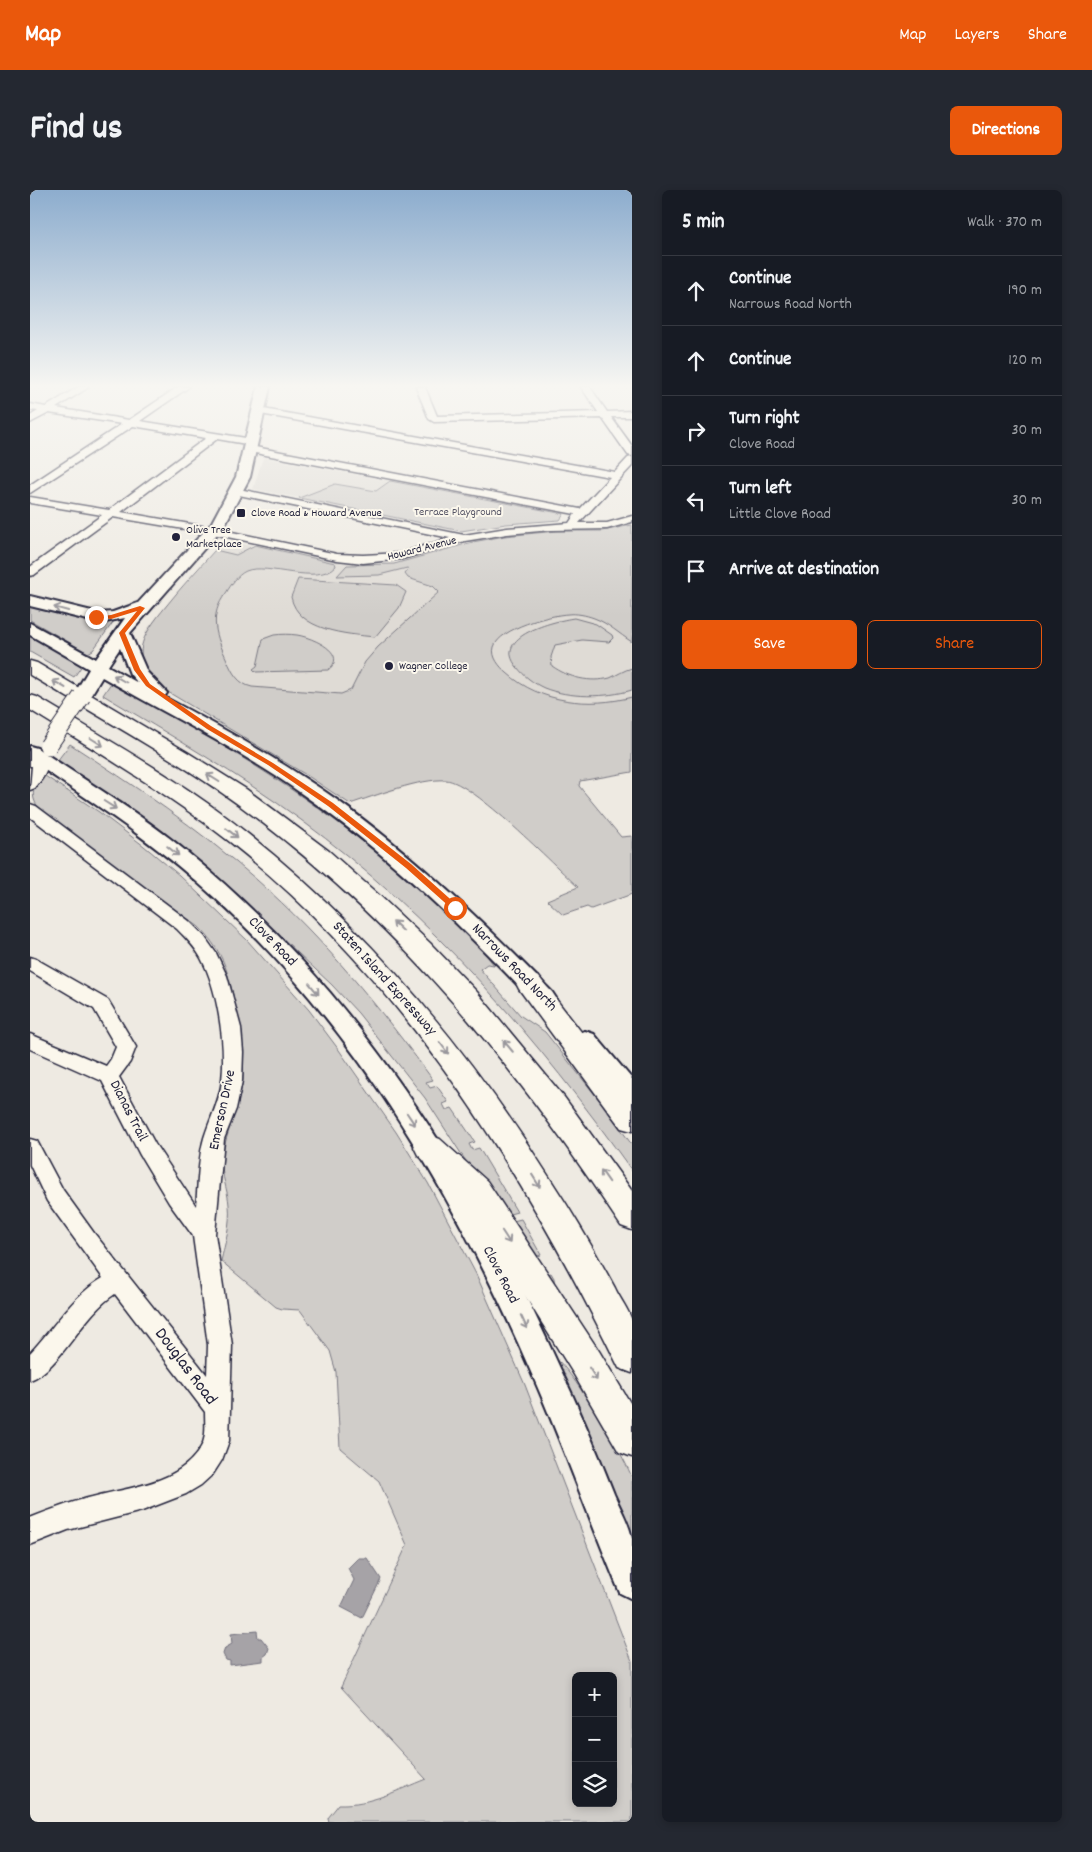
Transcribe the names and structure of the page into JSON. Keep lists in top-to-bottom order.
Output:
{
  "streets": {
    "highway": ["Staten Island Expressway"],
    "main road": ["Clove Road", "Narrows Road North"],
    "street": [
      "Howard Avenue",
      "Emerson Drive",
      "Dianas Trail",
      "Douglas Road"
    ]
  },
  "crossings": [
    ["Emerson Drive", "Dianas Trail"],
    ["Emerson Drive", "Douglas Road"]
  ],
  "one_way": ["Clove Road"],
  "parks": ["Terrace Playground"],
  "places": {
    "transit": ["Clove Road & Howard Avenue"],
    "other": ["Olive Tree Marketplace", "Wagner College"]
  },
  "page": {
    "header": "Map",
    "nav": ["Map", "Layers", "Share"],
    "title": "Find us",
    "buttons": [
      "Directions",
      ["Save", "Share"]
    ],
    "heading": ["5 min", "Walk · 370 m"],
    "list": [
      ["Continue", "Narrows Road North", "190 m"],
      ["Continue", "120 m"],
      ["Turn right", "Clove Road", "30 m"],
      ["Turn left", "Little Clove Road", "30 m"],
      "Arrive at destination"
    ],
    "map_buttons": ["+", "−"]
  }
}
